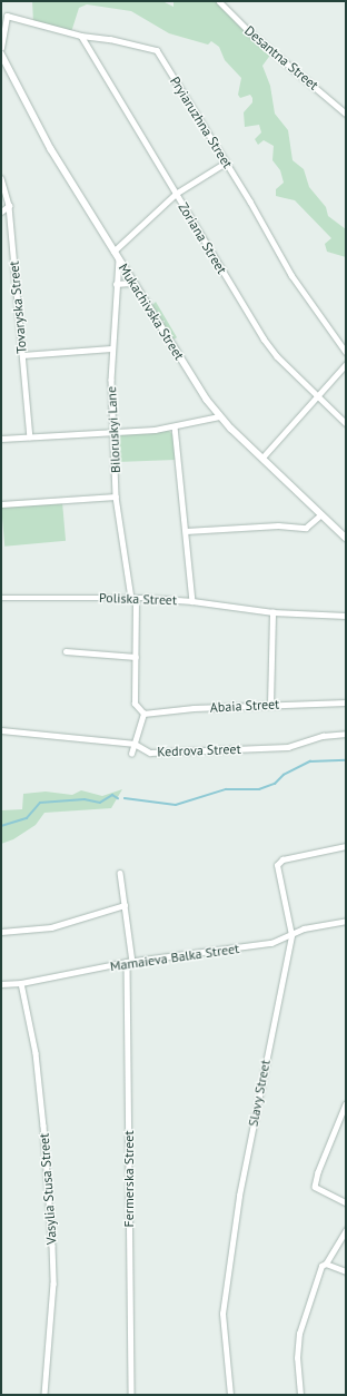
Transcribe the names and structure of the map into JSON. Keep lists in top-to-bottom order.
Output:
{
  "streets": {
    "street": [
      "Desantna Street",
      "Pryiaruzhna Street",
      "Zoriana Street",
      "Tovaryska Street",
      "Mukachivska Street",
      "Biloruskyi Lane",
      "Poliska Street",
      "Abaia Street",
      "Kedrova Street",
      "Mamaieva Balka Street",
      "Slavy Street",
      "Fermerska Street",
      "Vasylia Stusa Street"
    ]
  },
  "crossings": [
    ["Pryiaruzhna Street", "Zoriana Street"],
    ["Mukachivska Street", "Biloruskyi Lane"],
    ["Biloruskyi Lane", "Poliska Street"],
    ["Biloruskyi Lane", "Abaia Street"],
    ["Mamaieva Balka Street", "Slavy Street"],
    ["Mamaieva Balka Street", "Fermerska Street"],
    ["Mamaieva Balka Street", "Vasylia Stusa Street"]
  ]
}
